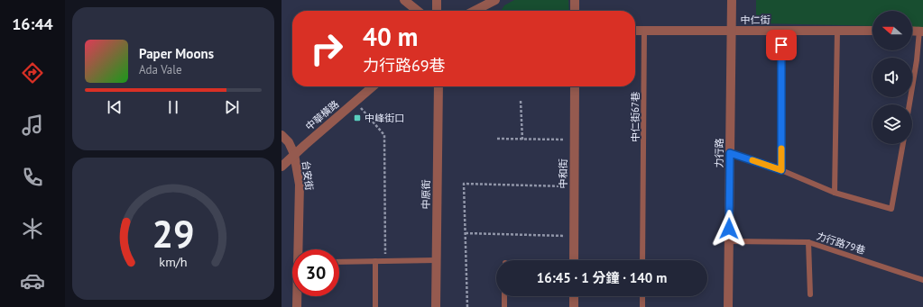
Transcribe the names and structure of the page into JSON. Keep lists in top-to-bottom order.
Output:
{
  "streets": {
    "street": [
      "中仁街",
      "中華橫路",
      "力行路",
      "中和街",
      "台安街",
      "中原街"
    ],
    "lane": ["中仁街67巷", "力行路79巷"]
  },
  "crossings": [
    ["中仁街", "中仁街67巷"],
    ["中仁街", "力行路"],
    ["中華橫路", "台安街"],
    ["力行路", "力行路79巷"]
  ],
  "places": {
    "transit": ["中峰街口"]
  },
  "north": "left",
  "page": {
    "tabs": "16:44",
    "turn": ["40 m", "力行路69巷"],
    "song": ["Paper Moons", "Ada Vale"],
    "limit": "30",
    "trip": "16:45 · 1 分鐘 · 140 m",
    "gauge": ["29", "km/h"]
  }
}
